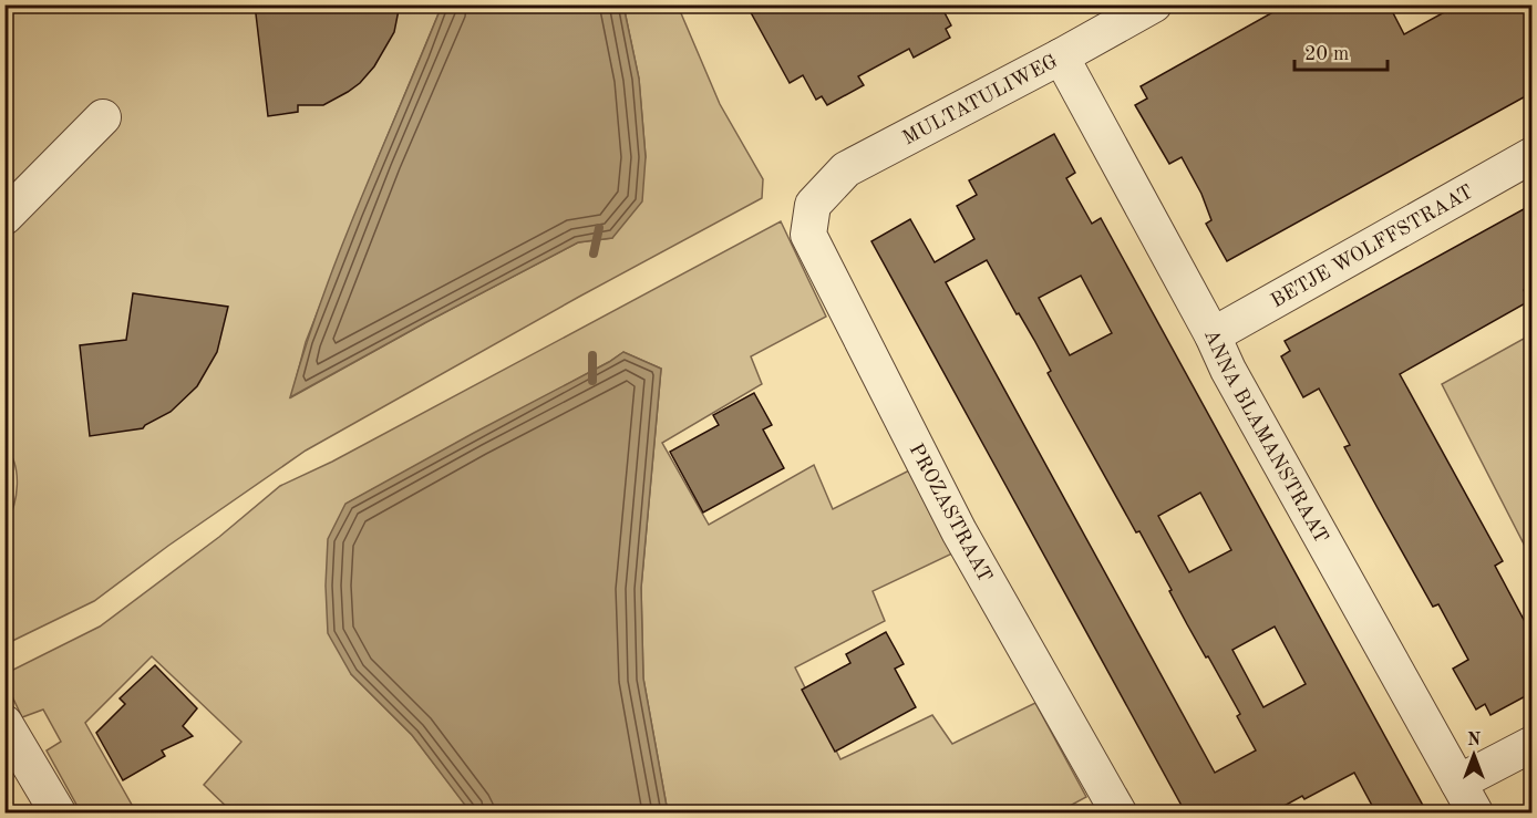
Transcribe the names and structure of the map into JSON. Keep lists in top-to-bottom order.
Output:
{
  "streets": {
    "street": [
      "MULTATULIWEG",
      "BETJE WOLFFSTRAAT",
      "ANNA BLAMANSTRAAT",
      "PROZASTRAAT"
    ]
  },
  "crossings": [
    ["MULTATULIWEG", "ANNA BLAMANSTRAAT"],
    ["MULTATULIWEG", "PROZASTRAAT"],
    ["BETJE WOLFFSTRAAT", "ANNA BLAMANSTRAAT"]
  ],
  "scale_bar": "20 m",
  "north": "top"
}
